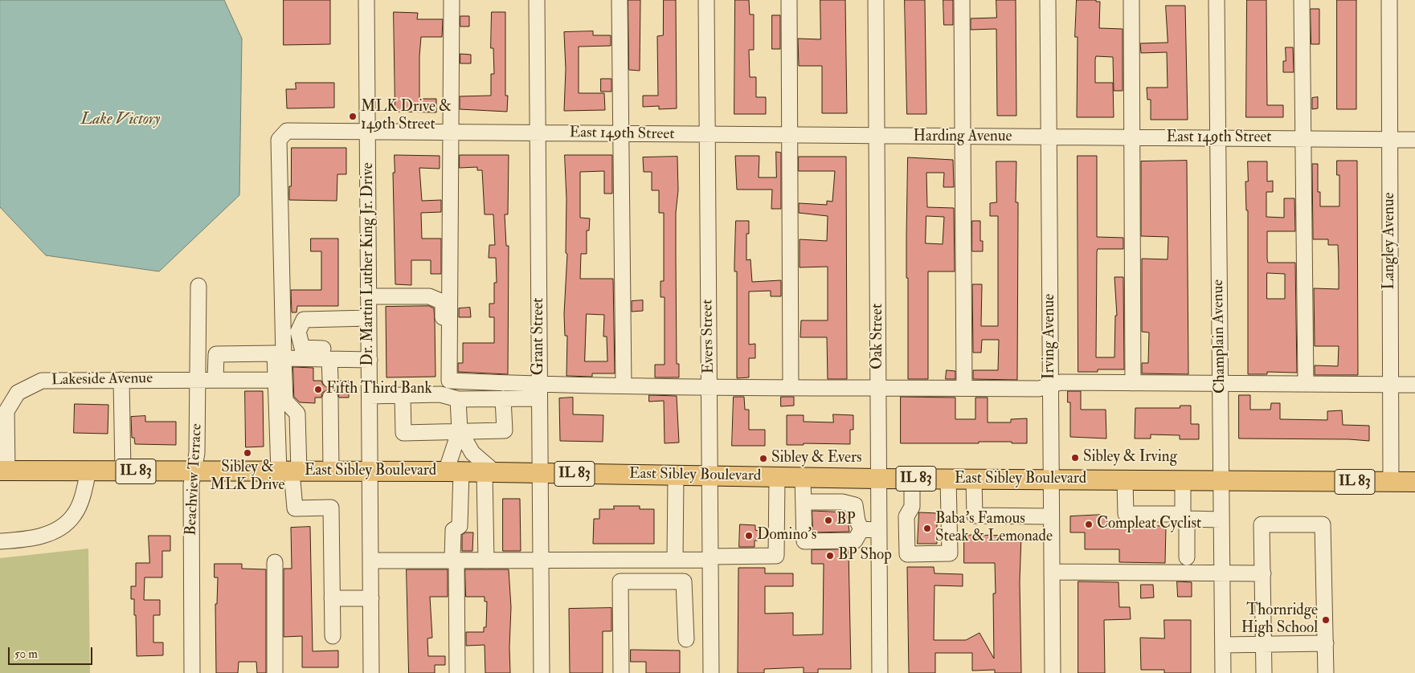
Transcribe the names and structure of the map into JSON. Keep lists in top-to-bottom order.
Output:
{
  "streets": {
    "main road": ["IL 83", "East Sibley Boulevard"],
    "street": [
      "East 149th Street",
      "Harding Avenue",
      "Langley Avenue",
      "Dr. Martin Luther King Jr. Drive",
      "Grant Street",
      "Evers Street",
      "Oak Street",
      "Irving Avenue",
      "Champlain Avenue",
      "Lakeside Avenue",
      "Beachview Terrace"
    ]
  },
  "crossings": [
    ["East 149th Street", "Harding Avenue"],
    ["East 149th Street", "Langley Avenue"],
    ["East 149th Street", "Dr. Martin Luther King Jr. Drive"],
    ["East 149th Street", "Grant Street"],
    ["East 149th Street", "Evers Street"],
    ["East 149th Street", "Oak Street"],
    ["East 149th Street", "Irving Avenue"],
    ["East 149th Street", "Champlain Avenue"],
    ["Harding Avenue", "Oak Street"],
    ["Harding Avenue", "Irving Avenue"],
    ["Langley Avenue", "East Sibley Boulevard"],
    ["Dr. Martin Luther King Jr. Drive", "East Sibley Boulevard"],
    ["Grant Street", "East Sibley Boulevard"],
    ["Evers Street", "East Sibley Boulevard"],
    ["Oak Street", "East Sibley Boulevard"],
    ["Irving Avenue", "East Sibley Boulevard"],
    ["Champlain Avenue", "East Sibley Boulevard"],
    ["Lakeside Avenue", "East Sibley Boulevard"],
    ["Lakeside Avenue", "Beachview Terrace"],
    ["East Sibley Boulevard", "Beachview Terrace"]
  ],
  "water": ["Lake Victory"],
  "places": [
    "MLK Drive & 149th Street",
    "Fifth Third Bank",
    "Sibley & MLK Drive",
    "Sibley & Irving",
    "Sibley & Evers",
    "BP",
    "Compleat Cyclist",
    "Baba's Famous Steak & Lemonade",
    "Domino's",
    "BP Shop",
    "Thornridge High School"
  ],
  "scale_bar": "50 m"
}
